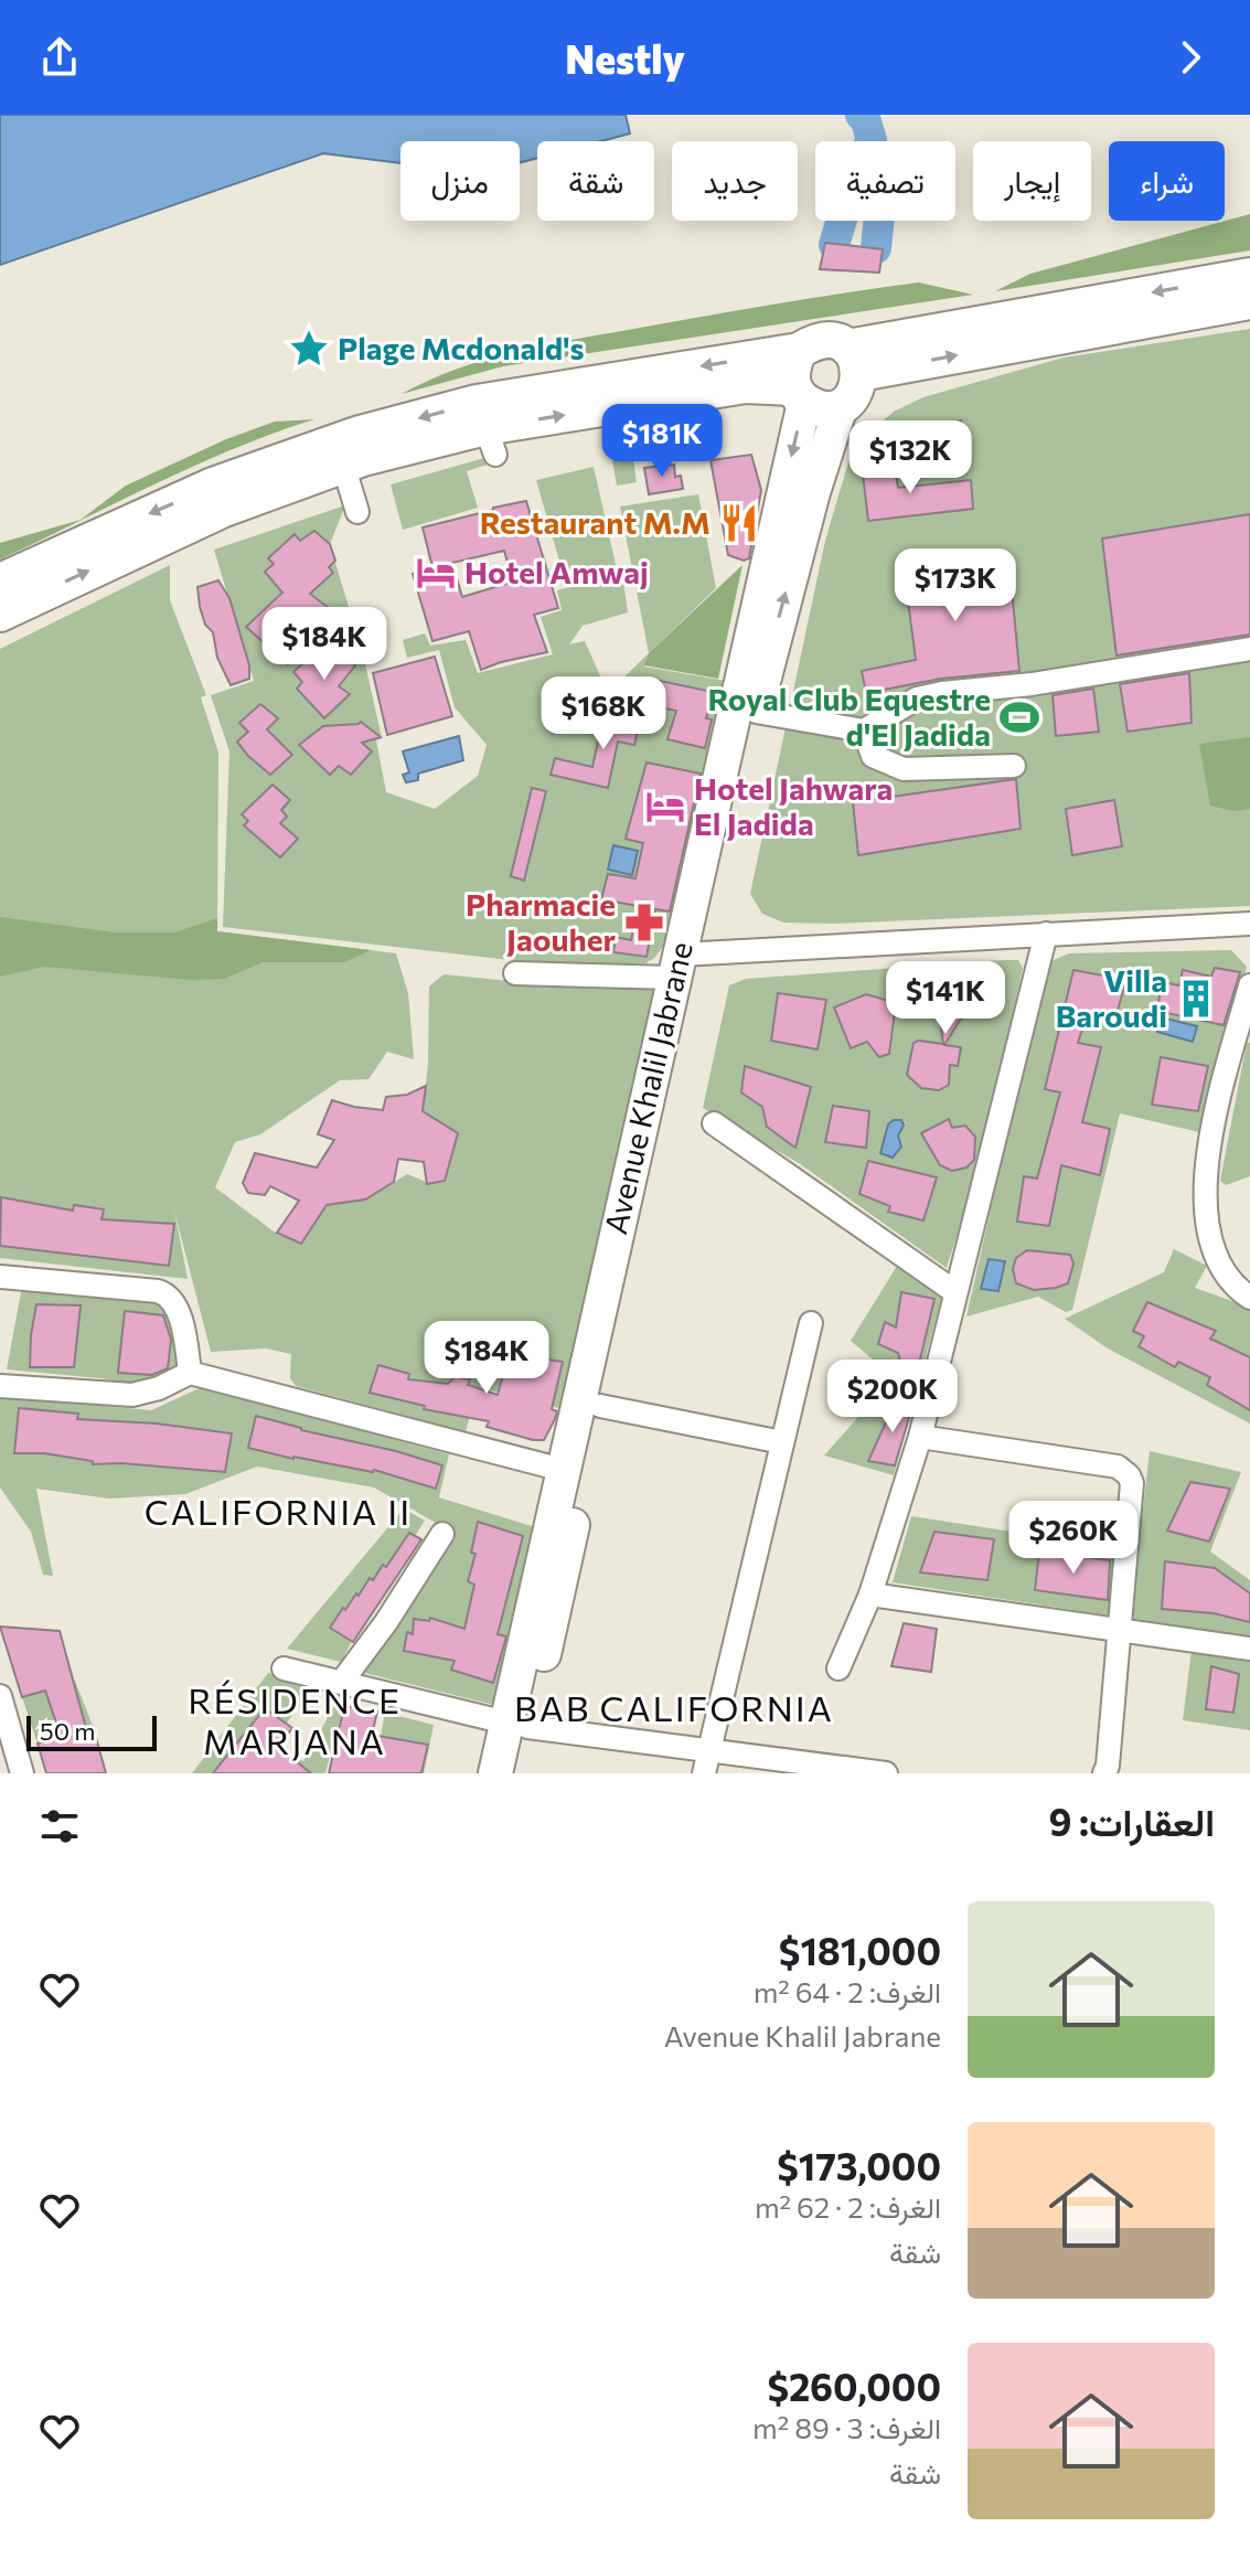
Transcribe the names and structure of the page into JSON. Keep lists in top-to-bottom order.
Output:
{
  "streets": {
    "main road": ["Avenue Khalil Jabrane"]
  },
  "districts": ["CALIFORNIA II", "RÉSIDENCE MARJANA", "BAB CALIFORNIA"],
  "places": {
    "place": ["Plage Mcdonald's"],
    "restaurant": ["Restaurant M.M"],
    "hotel": ["Hotel Amwaj", "Hotel Jahwara El Jadida"],
    "sports": ["Royal Club Equestre d'El Jadida"],
    "pharmacy": ["Pharmacie Jaouher"],
    "building": ["Villa Baroudi"]
  },
  "scale_bar": "50 m",
  "page": {
    "header": "Nestly",
    "chip": [
      "شراء",
      "إيجار",
      "تصفية",
      "جديد",
      "شقة",
      "منزل"
    ],
    "price": [
      "$181K",
      "$132K",
      "$173K",
      "$184K",
      "$168K",
      "$141K",
      "$184K",
      "$200K",
      "$260K"
    ],
    "scale": "50 m",
    "heading": "العقارات: 9",
    "list": [
      {
        "name": "$181,000",
        "note": "الغرف: 2 · 64 m² · Avenue Khalil Jabrane"
      },
      {
        "name": "$173,000",
        "note": "الغرف: 2 · 62 m² · شقة"
      },
      {
        "name": "$260,000",
        "note": "الغرف: 3 · 89 m² · شقة"
      }
    ]
  }
}
